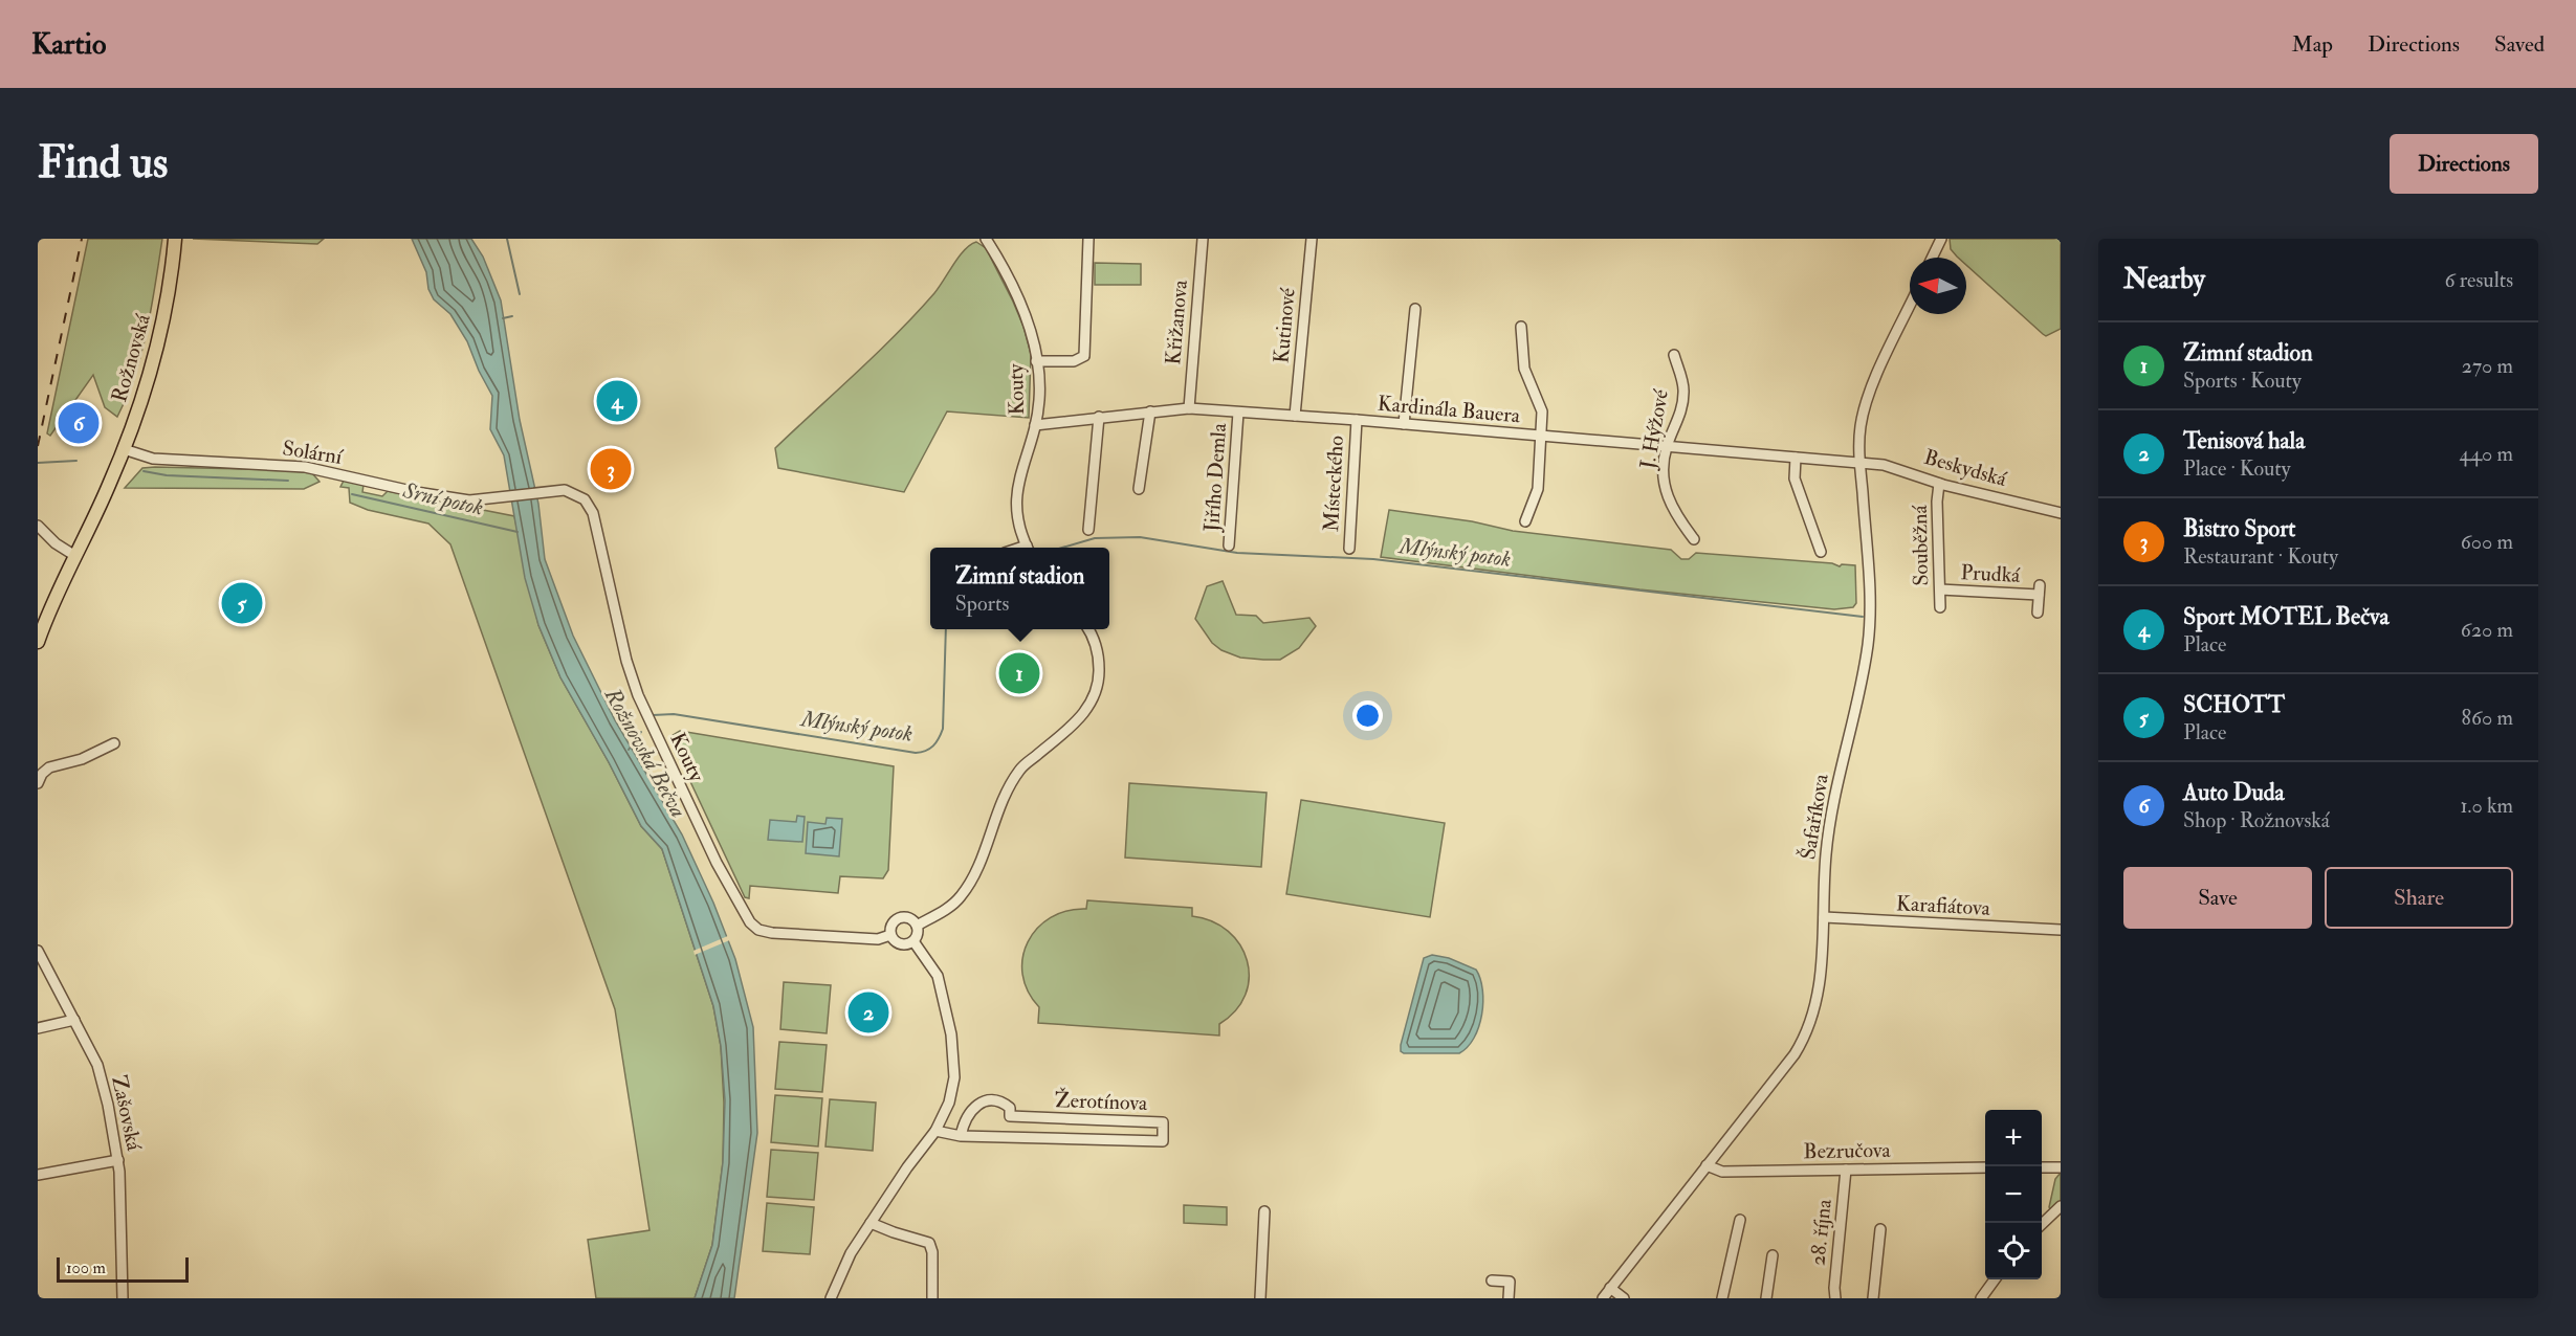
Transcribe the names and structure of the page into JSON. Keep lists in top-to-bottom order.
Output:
{
  "streets": {
    "main road": ["Rožnovská"],
    "street": [
      "Křižanova",
      "Kutinové",
      "Kouty",
      "Kardinála Bauera",
      "J. Hýžové",
      "Solární",
      "Beskydská",
      "Jiřího Demla",
      "Místeckého",
      "Souběžná",
      "Prudká",
      "Šafaříkova",
      "Karafiátova",
      "Žerotínova",
      "Zašovská",
      "Bezručova",
      "28. října"
    ]
  },
  "crossings": [
    ["Křižanova", "Kardinála Bauera"],
    ["Kutinové", "Kardinála Bauera"],
    ["Rožnovská", "Solární"],
    ["Kouty", "Kardinála Bauera"],
    ["Kouty", "Solární"],
    ["Kardinála Bauera", "J. Hýžové"],
    ["Kardinála Bauera", "Beskydská"],
    ["Kardinála Bauera", "Jiřího Demla"],
    ["Kardinála Bauera", "Místeckého"],
    ["Kardinála Bauera", "Šafaříkova"],
    ["Beskydská", "Souběžná"],
    ["Beskydská", "Šafaříkova"],
    ["Souběžná", "Prudká"],
    ["Šafaříkova", "Karafiátova"],
    ["Šafaříkova", "Bezručova"],
    ["Bezručova", "28. října"]
  ],
  "water": ["Srní potok", "Mlýnský potok", "Rožnovská Bečva"],
  "scale_bar": "100 m",
  "north": "left",
  "page": {
    "header": "Kartio",
    "nav": ["Map", "Directions", "Saved"],
    "buttons": [
      "Directions",
      ["Save", "Share"]
    ],
    "title": "Find us",
    "heading": ["Nearby", "6 results"],
    "list": [
      {
        "mark": "1",
        "name": "Zimní stadion",
        "note": "Sports · Kouty",
        "value": "270 m"
      },
      {
        "mark": "2",
        "name": "Tenisová hala",
        "note": "Place · Kouty",
        "value": "440 m"
      },
      {
        "mark": "3",
        "name": "Bistro Sport",
        "note": "Restaurant · Kouty",
        "value": "600 m"
      },
      {
        "mark": "4",
        "name": "Sport MOTEL Bečva",
        "note": "Place",
        "value": "620 m"
      },
      {
        "mark": "5",
        "name": "SCHOTT",
        "note": "Place",
        "value": "860 m"
      },
      {
        "mark": "6",
        "name": "Auto Duda",
        "note": "Shop · Rožnovská",
        "value": "1.0 km"
      }
    ],
    "pins": [
      "4",
      "6",
      "3",
      "5",
      "1",
      "2"
    ],
    "popup": ["Zimní stadion", "Sports"],
    "map_buttons": ["+", "−"],
    "scale": "100 m"
  }
}
